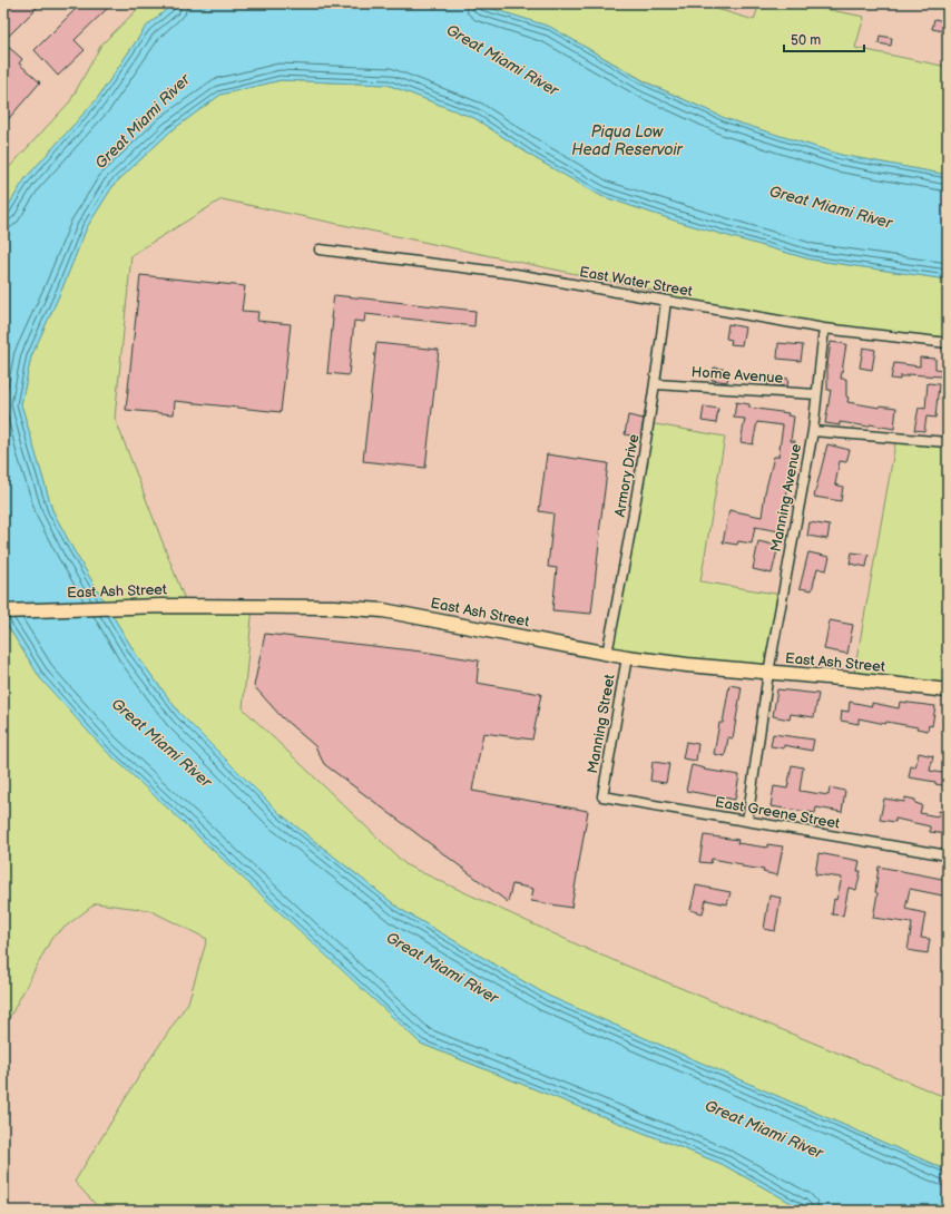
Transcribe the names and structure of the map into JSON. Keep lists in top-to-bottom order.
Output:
{
  "streets": {
    "main road": ["East Ash Street"],
    "street": [
      "East Water Street",
      "Home Avenue",
      "Armory Drive",
      "Manning Avenue",
      "Manning Street",
      "East Greene Street"
    ]
  },
  "crossings": [
    ["East Water Street", "Armory Drive"],
    ["East Water Street", "Manning Avenue"],
    ["Home Avenue", "Armory Drive"],
    ["Home Avenue", "Manning Avenue"],
    ["Armory Drive", "East Ash Street"],
    ["Manning Avenue", "East Ash Street"],
    ["Manning Avenue", "East Greene Street"],
    ["East Ash Street", "Manning Street"],
    ["Manning Street", "East Greene Street"]
  ],
  "water": ["Great Miami River", "Piqua Low Head Reservoir"],
  "scale_bar": "50 m"
}
